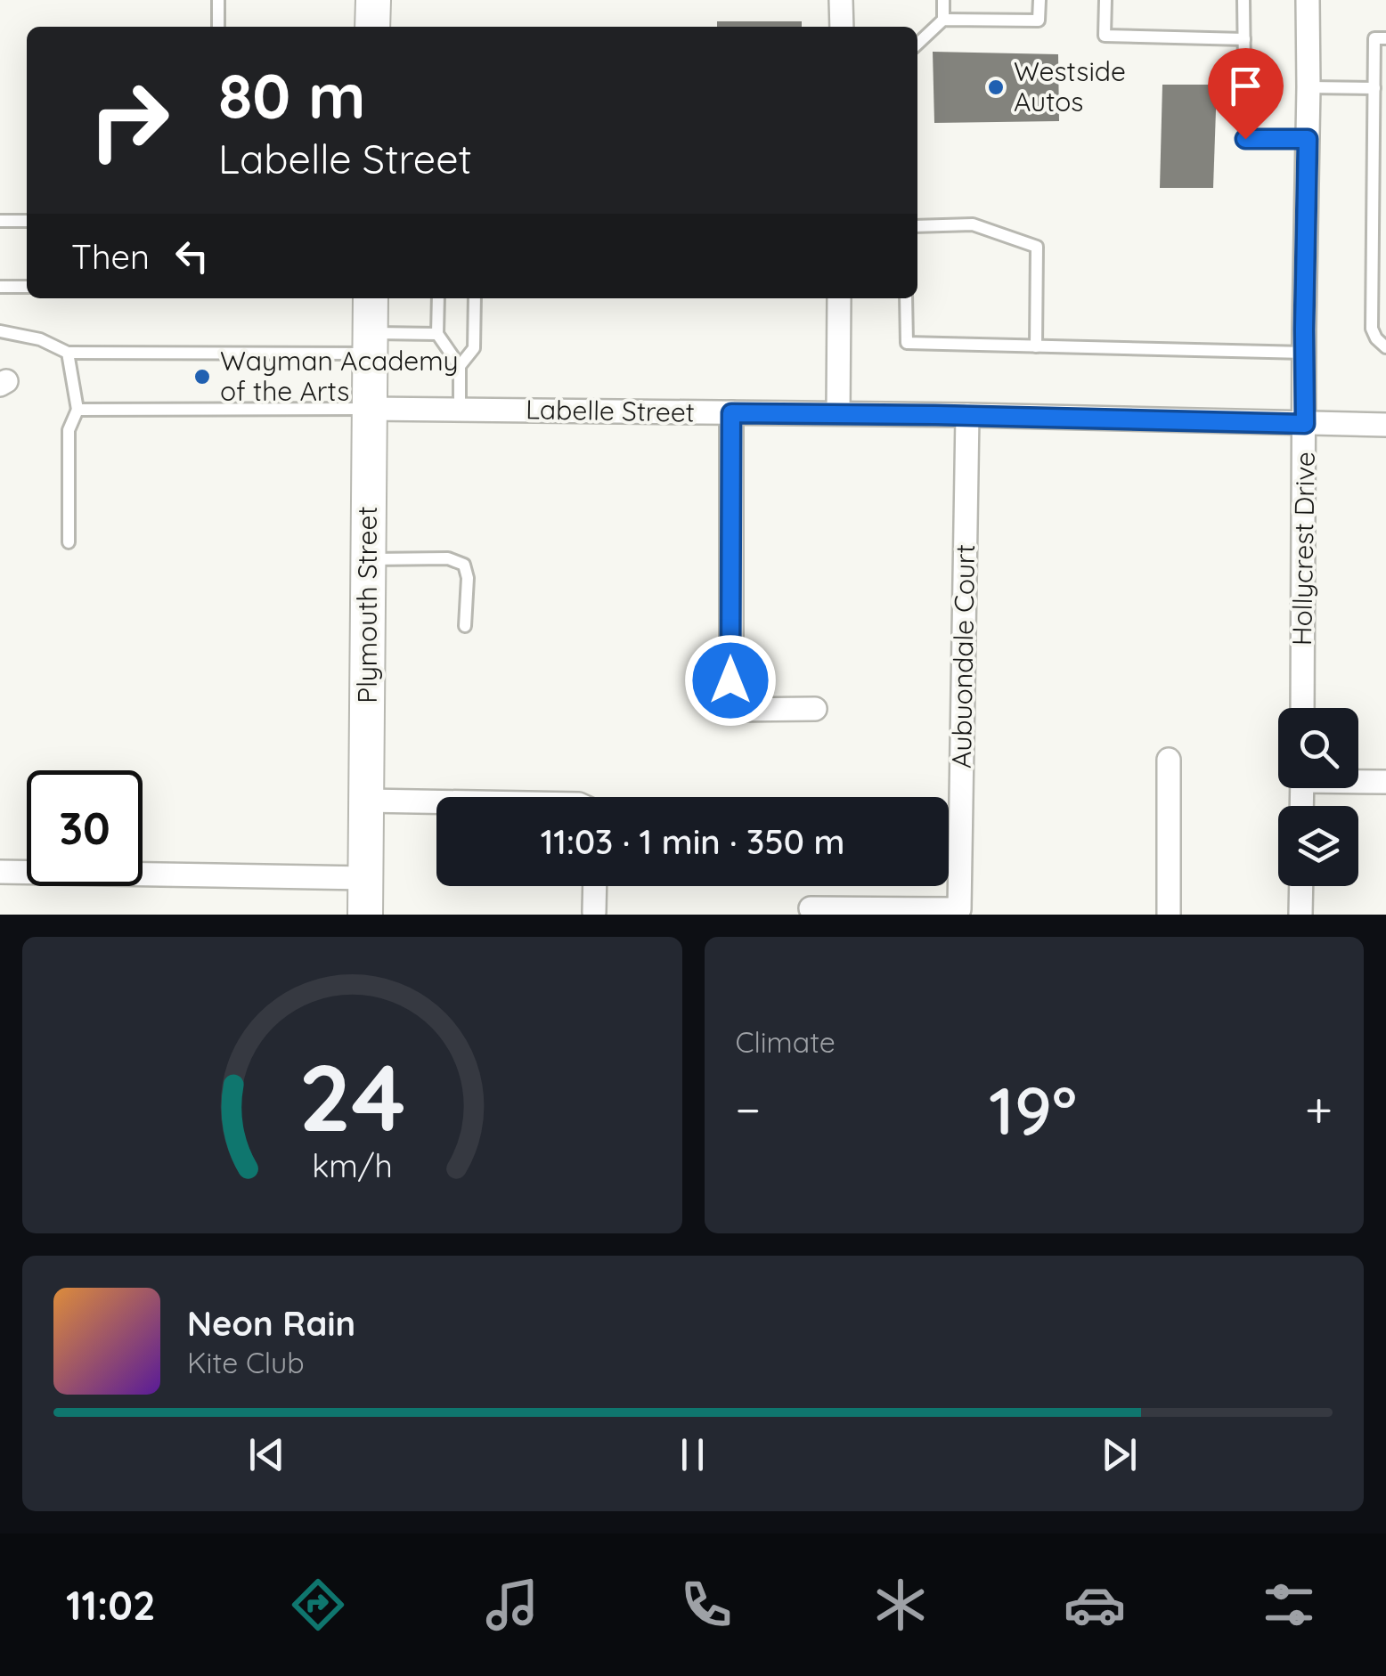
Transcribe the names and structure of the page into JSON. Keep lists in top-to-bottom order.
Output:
{
  "streets": {
    "street": [
      "Labelle Street",
      "Hollycrest Drive",
      "Plymouth Street",
      "Aubuondale Court"
    ]
  },
  "crossings": [
    ["Labelle Street", "Hollycrest Drive"],
    ["Labelle Street", "Plymouth Street"],
    ["Labelle Street", "Aubuondale Court"]
  ],
  "places": ["Westside Autos", "Wayman Academy of the Arts"],
  "page": {
    "turn": ["80 m", "Labelle Street"],
    "then": "Then",
    "limit": "30",
    "trip": "11:03 · 1 min · 350 m",
    "tile": "Climate",
    "heat": ["−", "19°", "+"],
    "song": ["Neon Rain", "Kite Club"],
    "tabs": "11:02",
    "gauge": ["24", "km/h"]
  }
}
